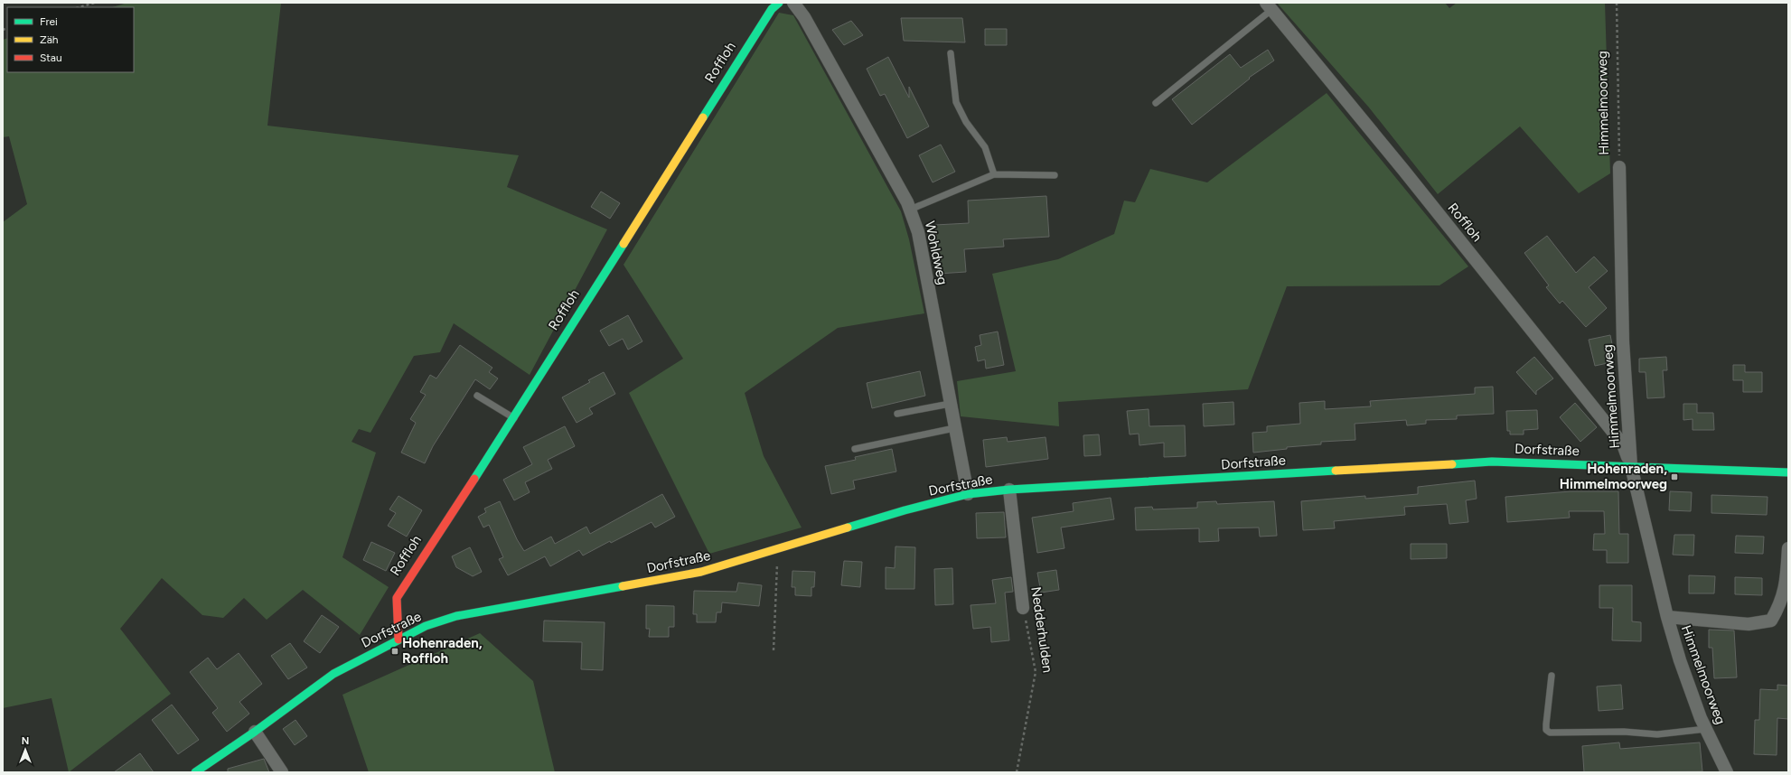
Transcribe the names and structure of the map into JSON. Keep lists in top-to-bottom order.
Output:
{
  "streets": {
    "street": [
      "Roffloh",
      "Himmelmoorweg",
      "Wohldweg",
      "Dorfstraße",
      "Nedderhulden"
    ]
  },
  "crossings": [
    ["Roffloh", "Himmelmoorweg"],
    ["Roffloh", "Dorfstraße"],
    ["Himmelmoorweg", "Dorfstraße"],
    ["Wohldweg", "Dorfstraße"],
    ["Dorfstraße", "Nedderhulden"]
  ],
  "places": {
    "transit": ["Hohenraden, Himmelmoorweg", "Hohenraden, Roffloh"]
  },
  "legend": ["Frei", "Zäh", "Stau"],
  "north": "top"
}
